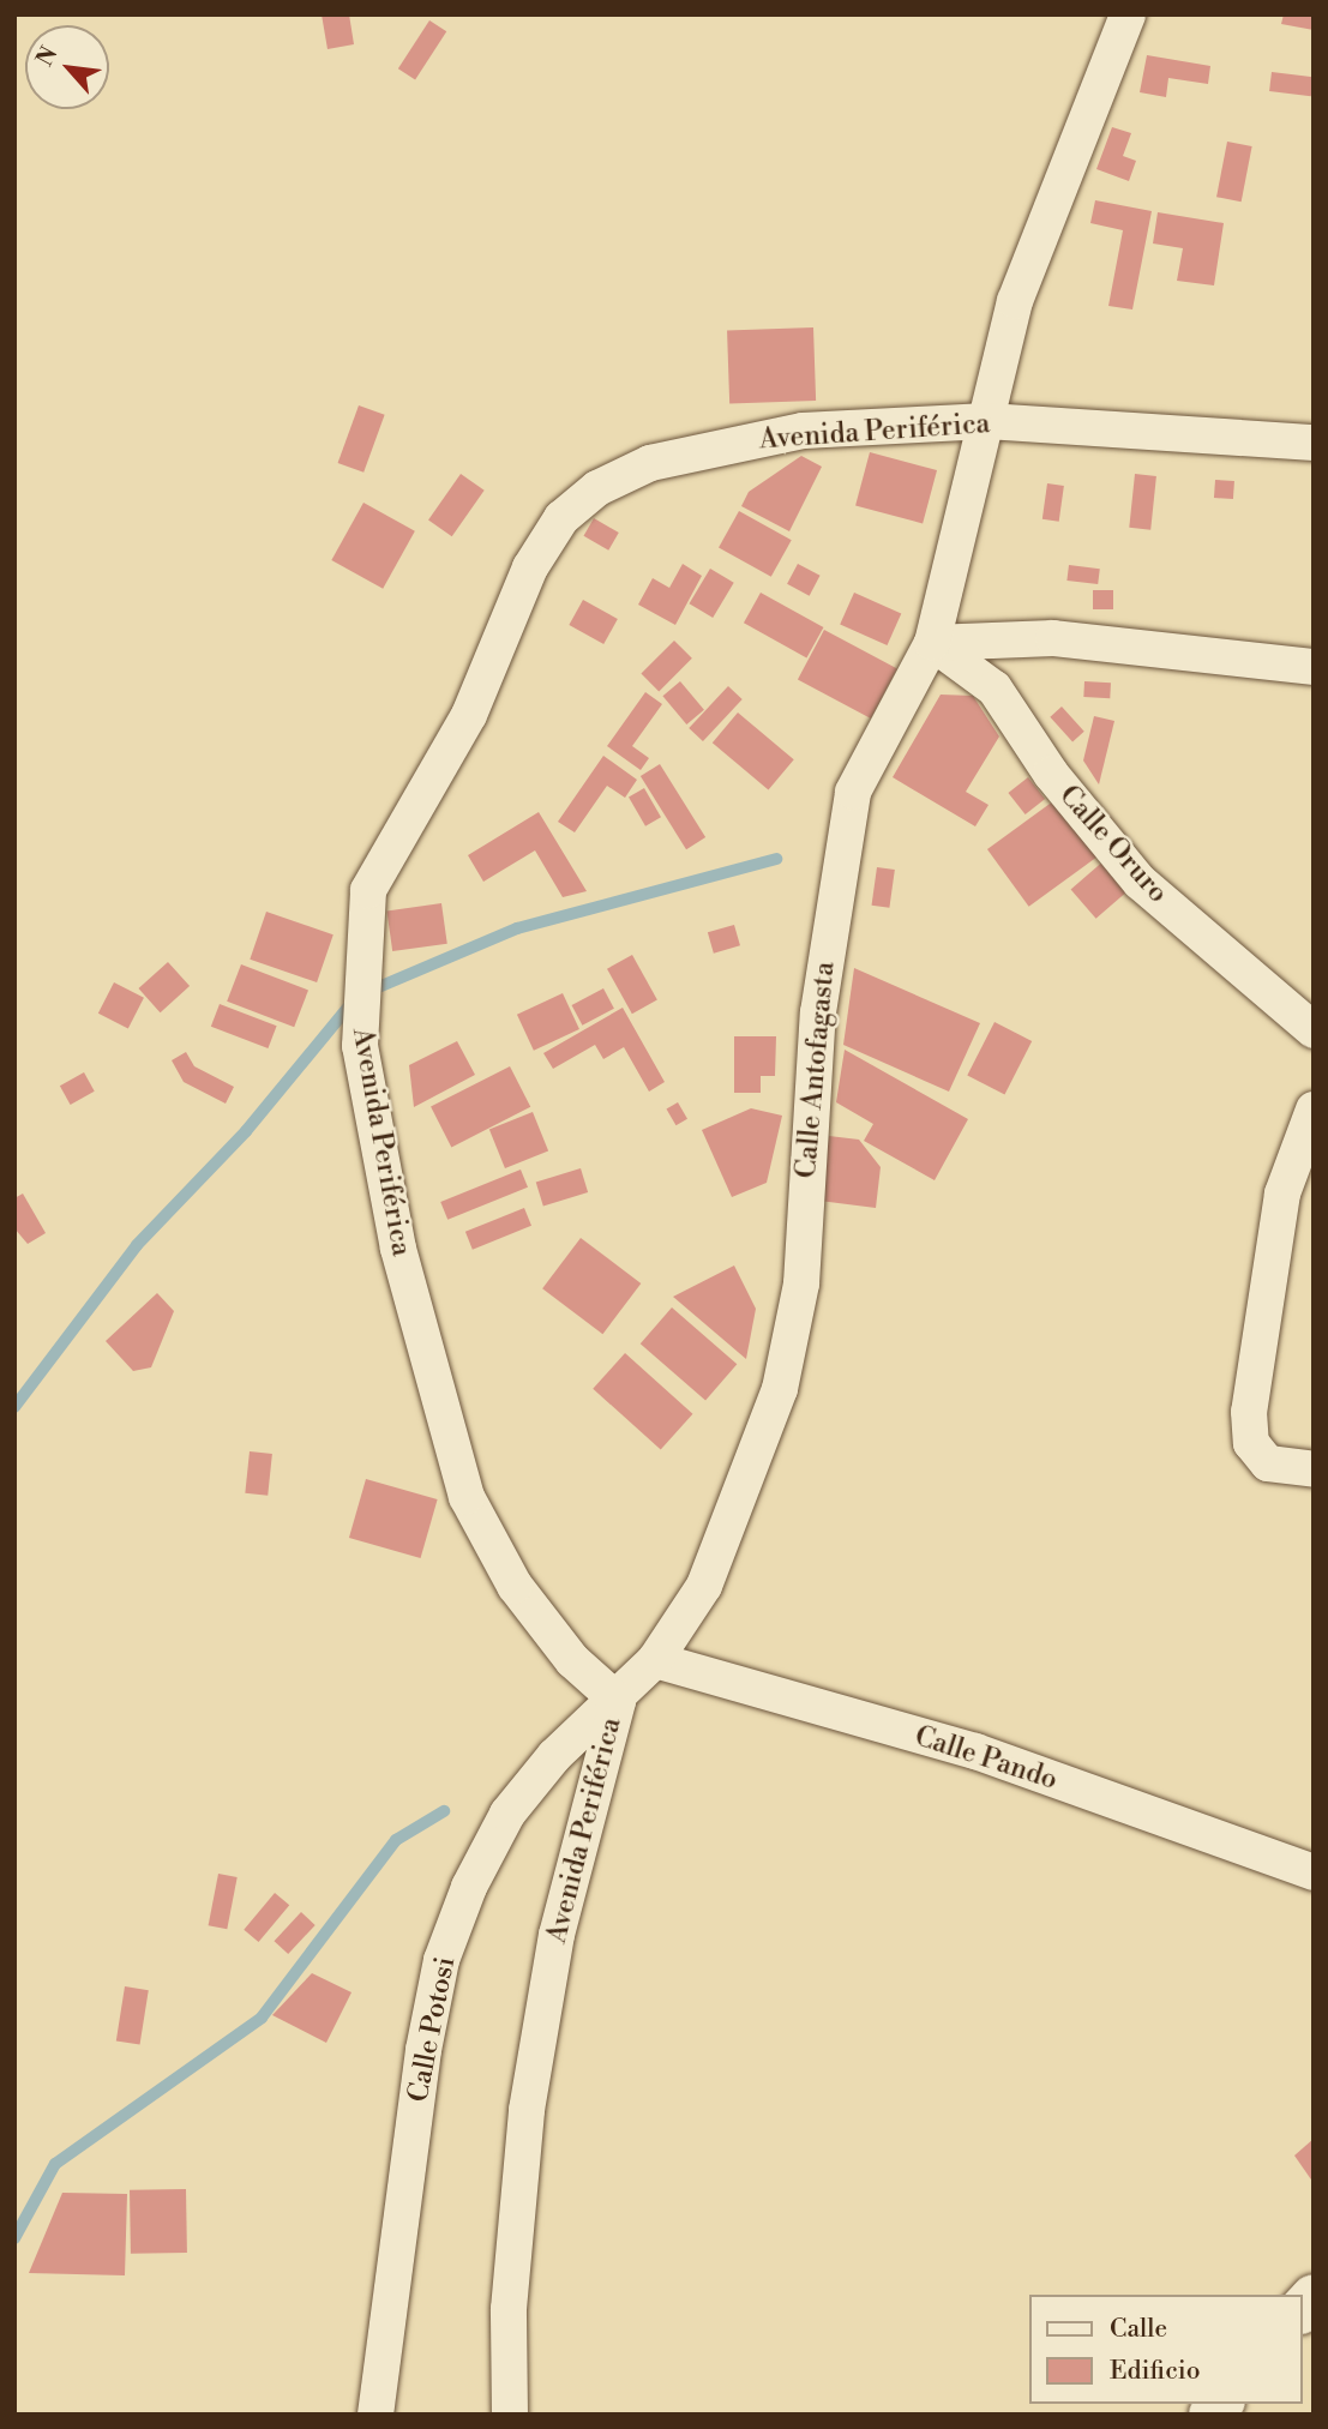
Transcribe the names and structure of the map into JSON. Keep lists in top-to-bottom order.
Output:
{
  "streets": {
    "street": [
      "Avenida Periférica",
      "Calle Oruro",
      "Calle Antofagasta",
      "Calle Pando",
      "Calle Potosi"
    ]
  },
  "crossings": [
    ["Avenida Periférica", "Calle Antofagasta"],
    ["Avenida Periférica", "Calle Potosi"],
    ["Calle Oruro", "Calle Antofagasta"],
    ["Calle Antofagasta", "Calle Pando"],
    ["Calle Antofagasta", "Calle Potosi"]
  ],
  "legend": ["Calle", "Edificio"],
  "north": "top left"
}
